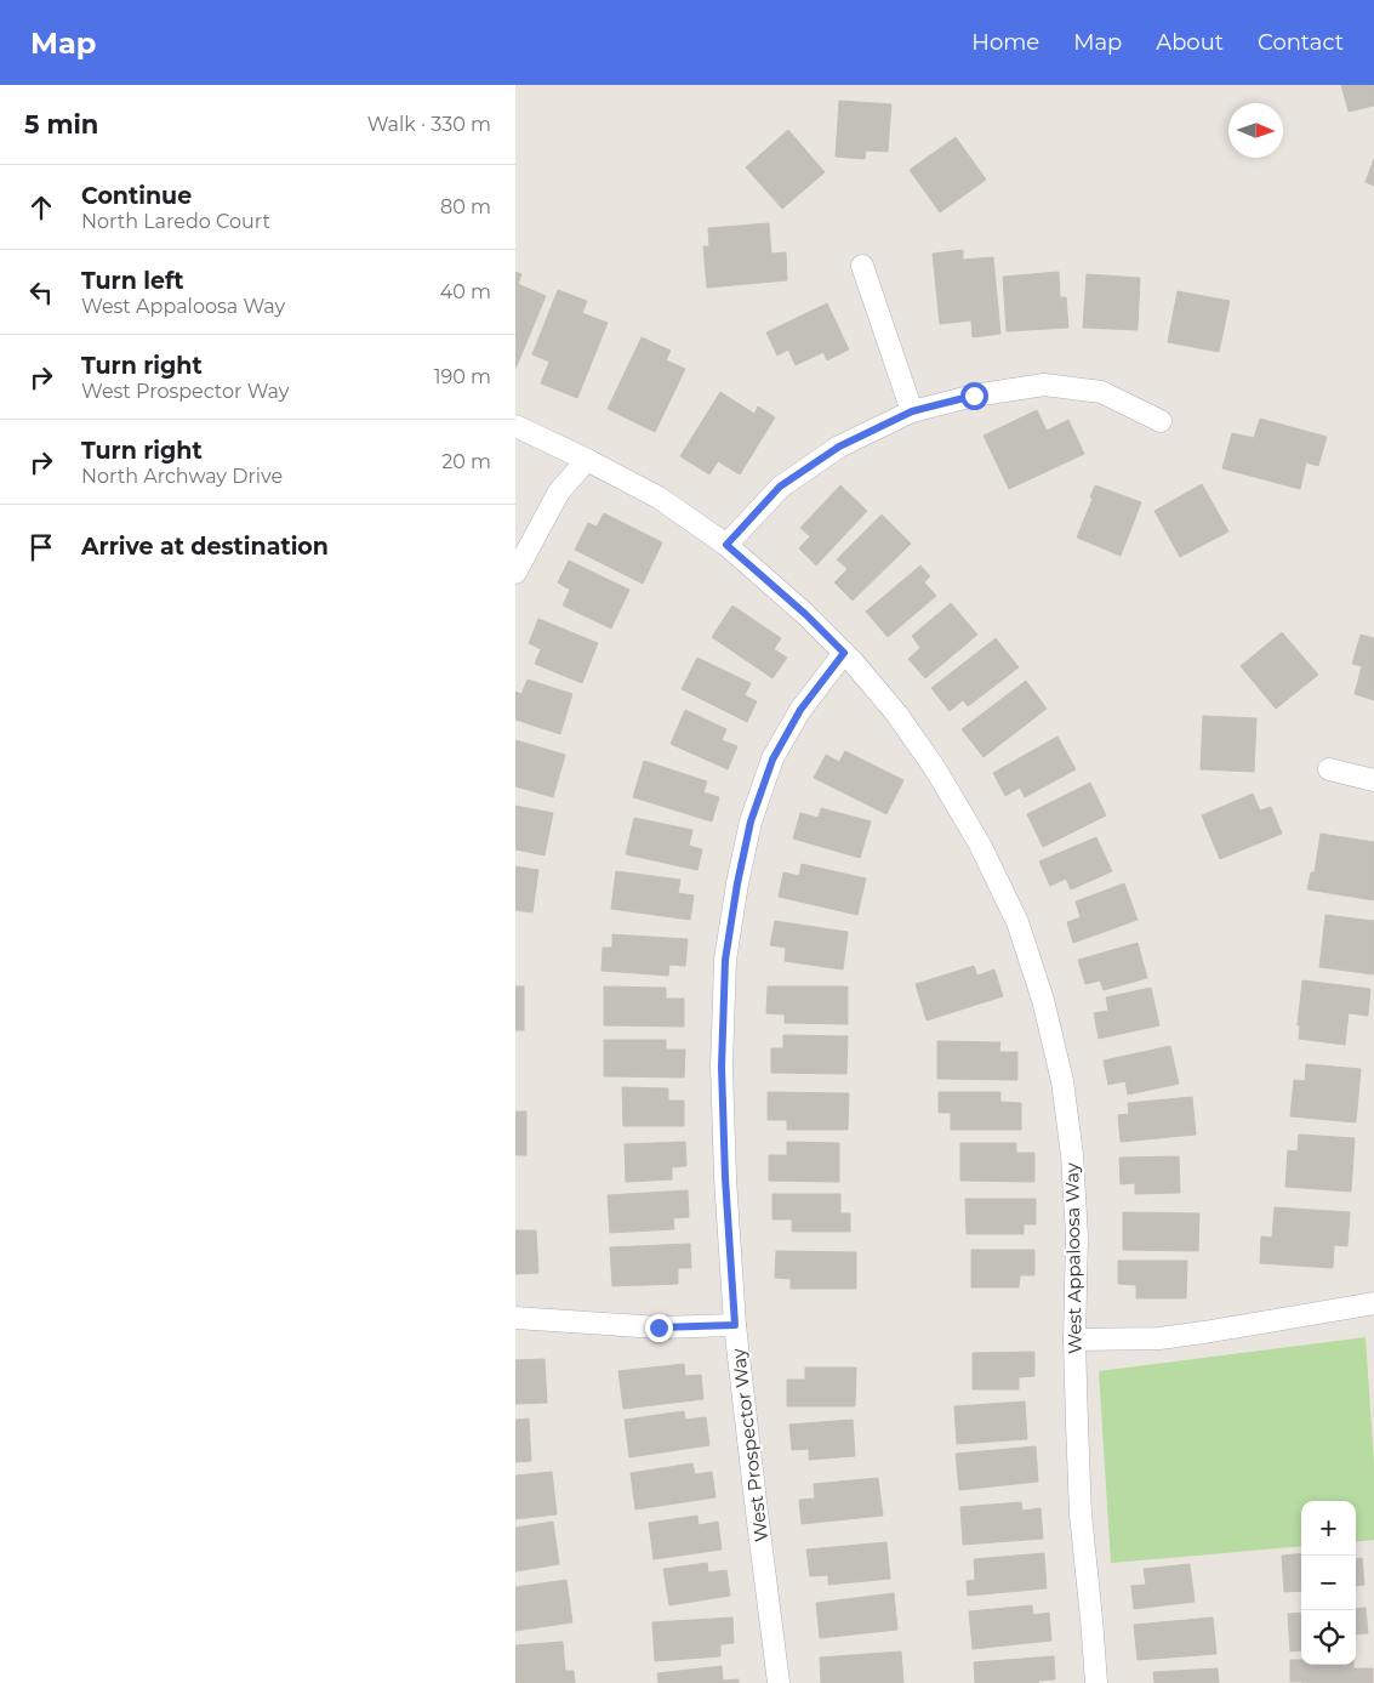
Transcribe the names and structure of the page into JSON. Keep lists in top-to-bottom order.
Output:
{
  "streets": {
    "street": ["West Appaloosa Way", "West Prospector Way"]
  },
  "crossings": [
    ["West Appaloosa Way", "West Prospector Way"]
  ],
  "north": "right",
  "page": {
    "header": "Map",
    "nav": [
      "Home",
      "Map",
      "About",
      "Contact"
    ],
    "heading": ["5 min", "Walk · 330 m"],
    "list": [
      ["Continue", "North Laredo Court", "80 m"],
      ["Turn left", "West Appaloosa Way", "40 m"],
      ["Turn right", "West Prospector Way", "190 m"],
      ["Turn right", "North Archway Drive", "20 m"],
      "Arrive at destination"
    ],
    "map_buttons": ["+", "−"]
  }
}
